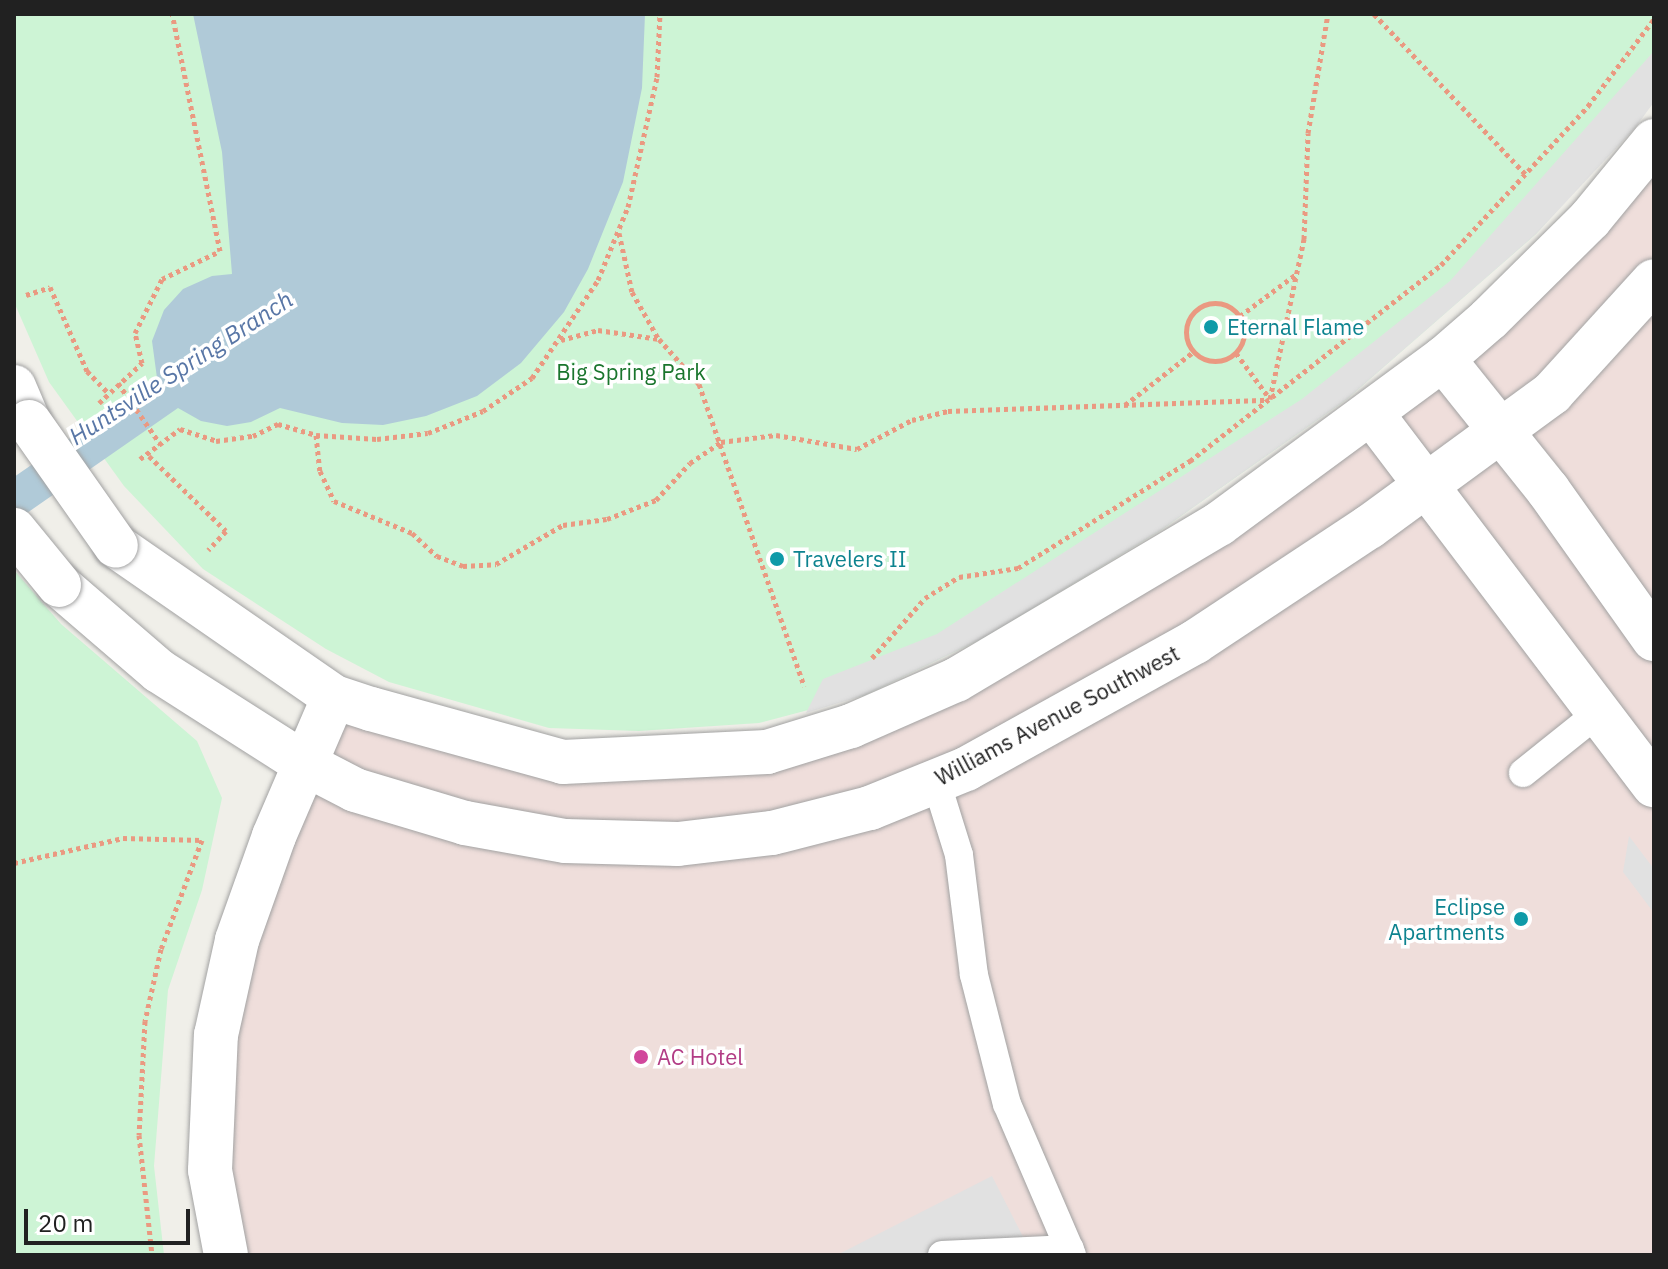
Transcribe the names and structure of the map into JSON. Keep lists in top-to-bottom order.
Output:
{
  "streets": {
    "street": ["Williams Avenue Southwest"]
  },
  "water": ["Huntsville Spring Branch"],
  "parks": ["Big Spring Park"],
  "places": [
    "Eternal Flame",
    "Travelers II",
    "Eclipse Apartments",
    "AC Hotel"
  ],
  "scale_bar": "20 m"
}
